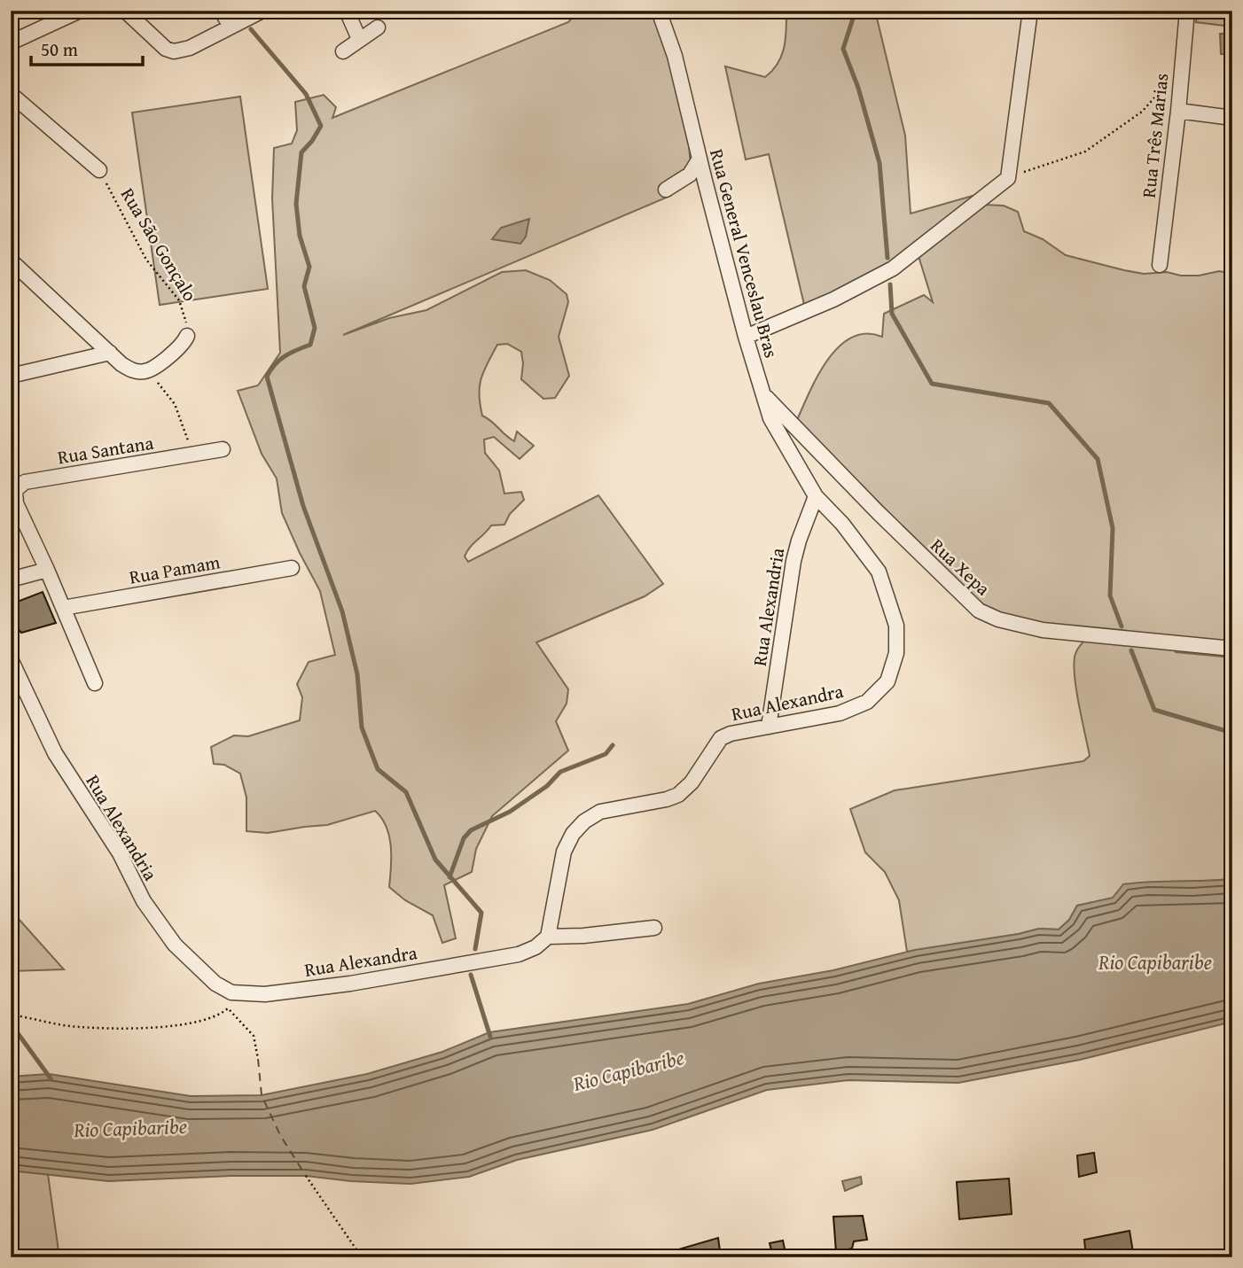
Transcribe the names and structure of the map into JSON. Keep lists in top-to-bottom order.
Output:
{
  "streets": {
    "street": [
      "Rua Três Marias",
      "Rua General Venceslau Bras",
      "Rua Santana",
      "Rua Xepa",
      "Rua Pamam",
      "Rua Alexandria",
      "Rua Alexandra"
    ],
    "path": ["Rua São Gonçalo"]
  },
  "crossings": [
    ["Rua General Venceslau Bras", "Rua Xepa"],
    ["Rua General Venceslau Bras", "Rua Alexandria"],
    ["Rua General Venceslau Bras", "Rua Alexandra"],
    ["Rua Alexandria", "Rua Alexandra"]
  ],
  "water": ["Rio Capibaribe"],
  "scale_bar": "50 m"
}
